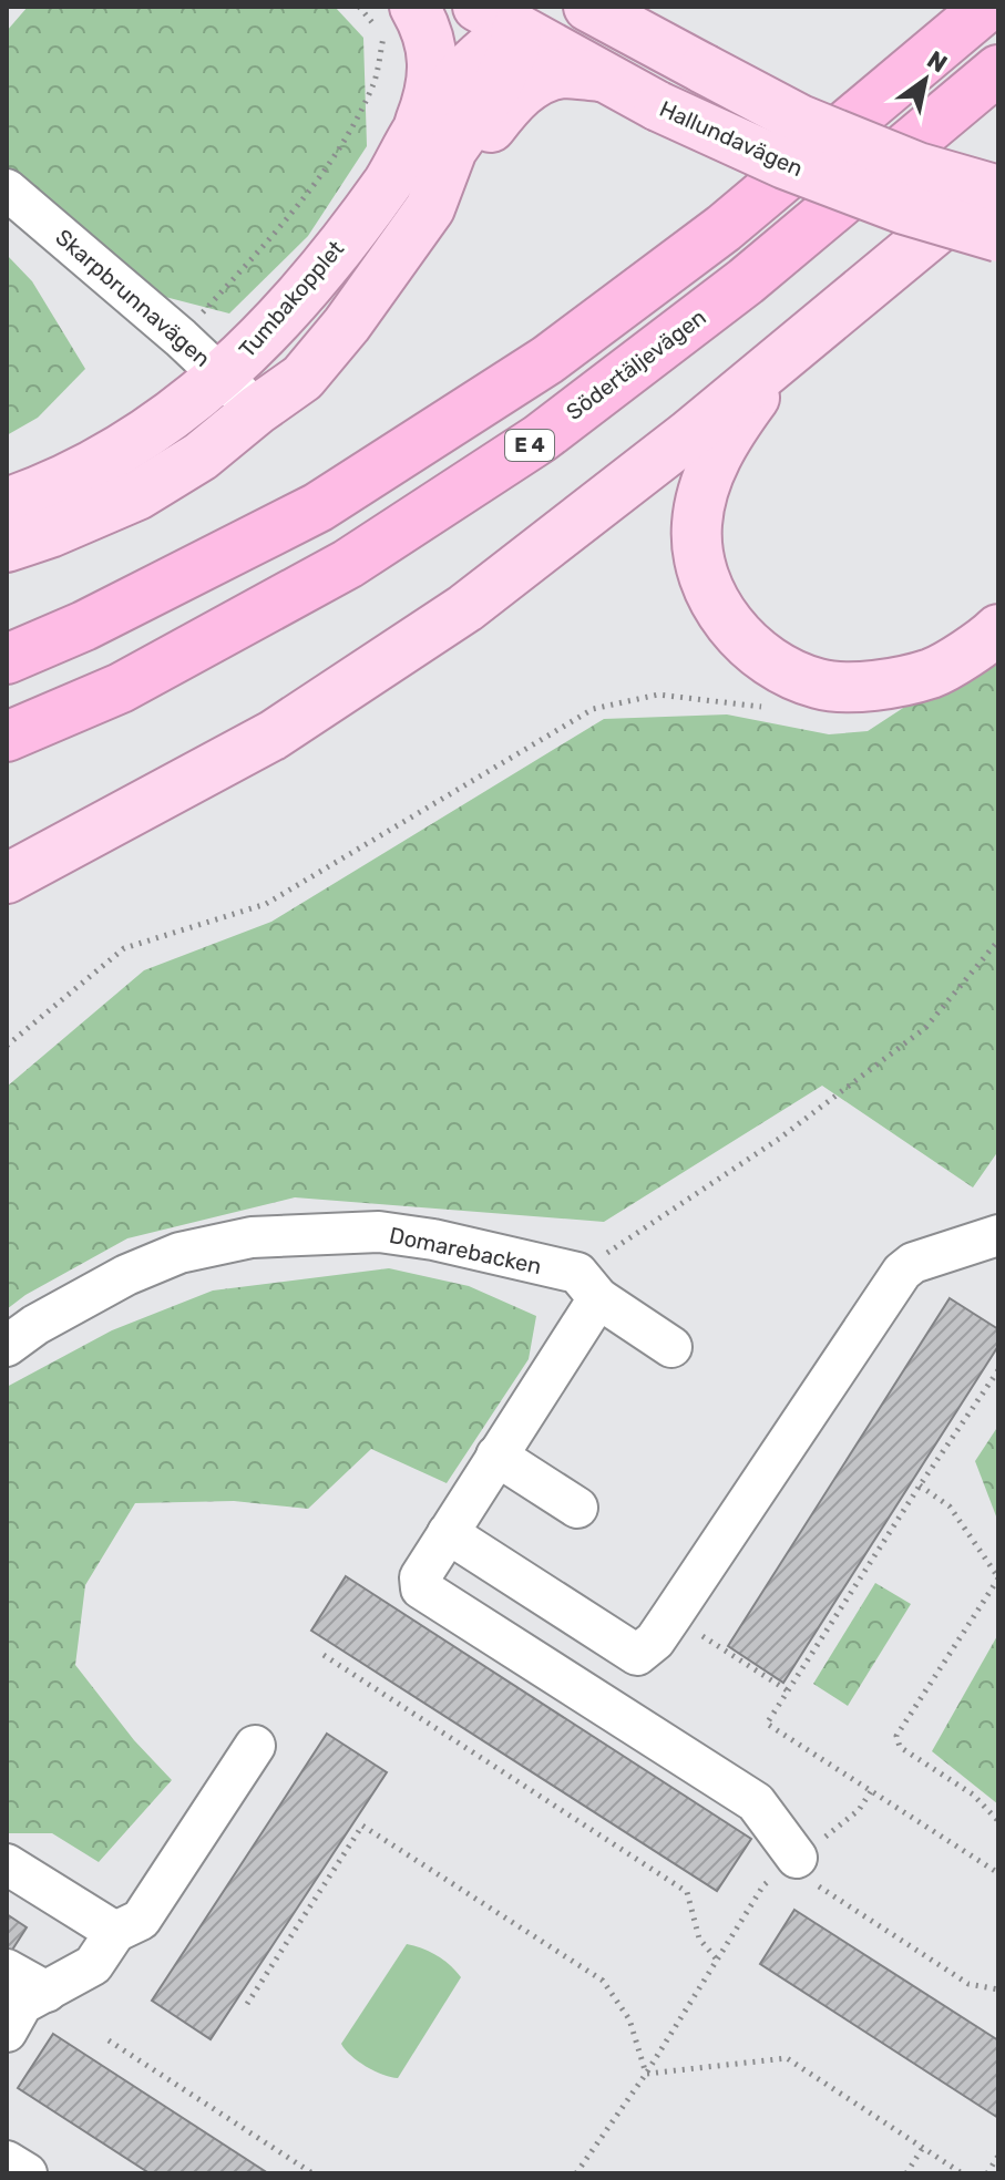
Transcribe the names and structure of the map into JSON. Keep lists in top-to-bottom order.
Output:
{
  "streets": {
    "highway": ["Södertäljevägen", "E 4"],
    "main road": ["Hallundavägen", "Tumbakopplet"],
    "street": ["Skarpbrunnavägen", "Domarebacken"]
  },
  "crossings": [
    ["Hallundavägen", "Tumbakopplet"],
    ["Skarpbrunnavägen", "Tumbakopplet"]
  ],
  "north": "top right"
}
